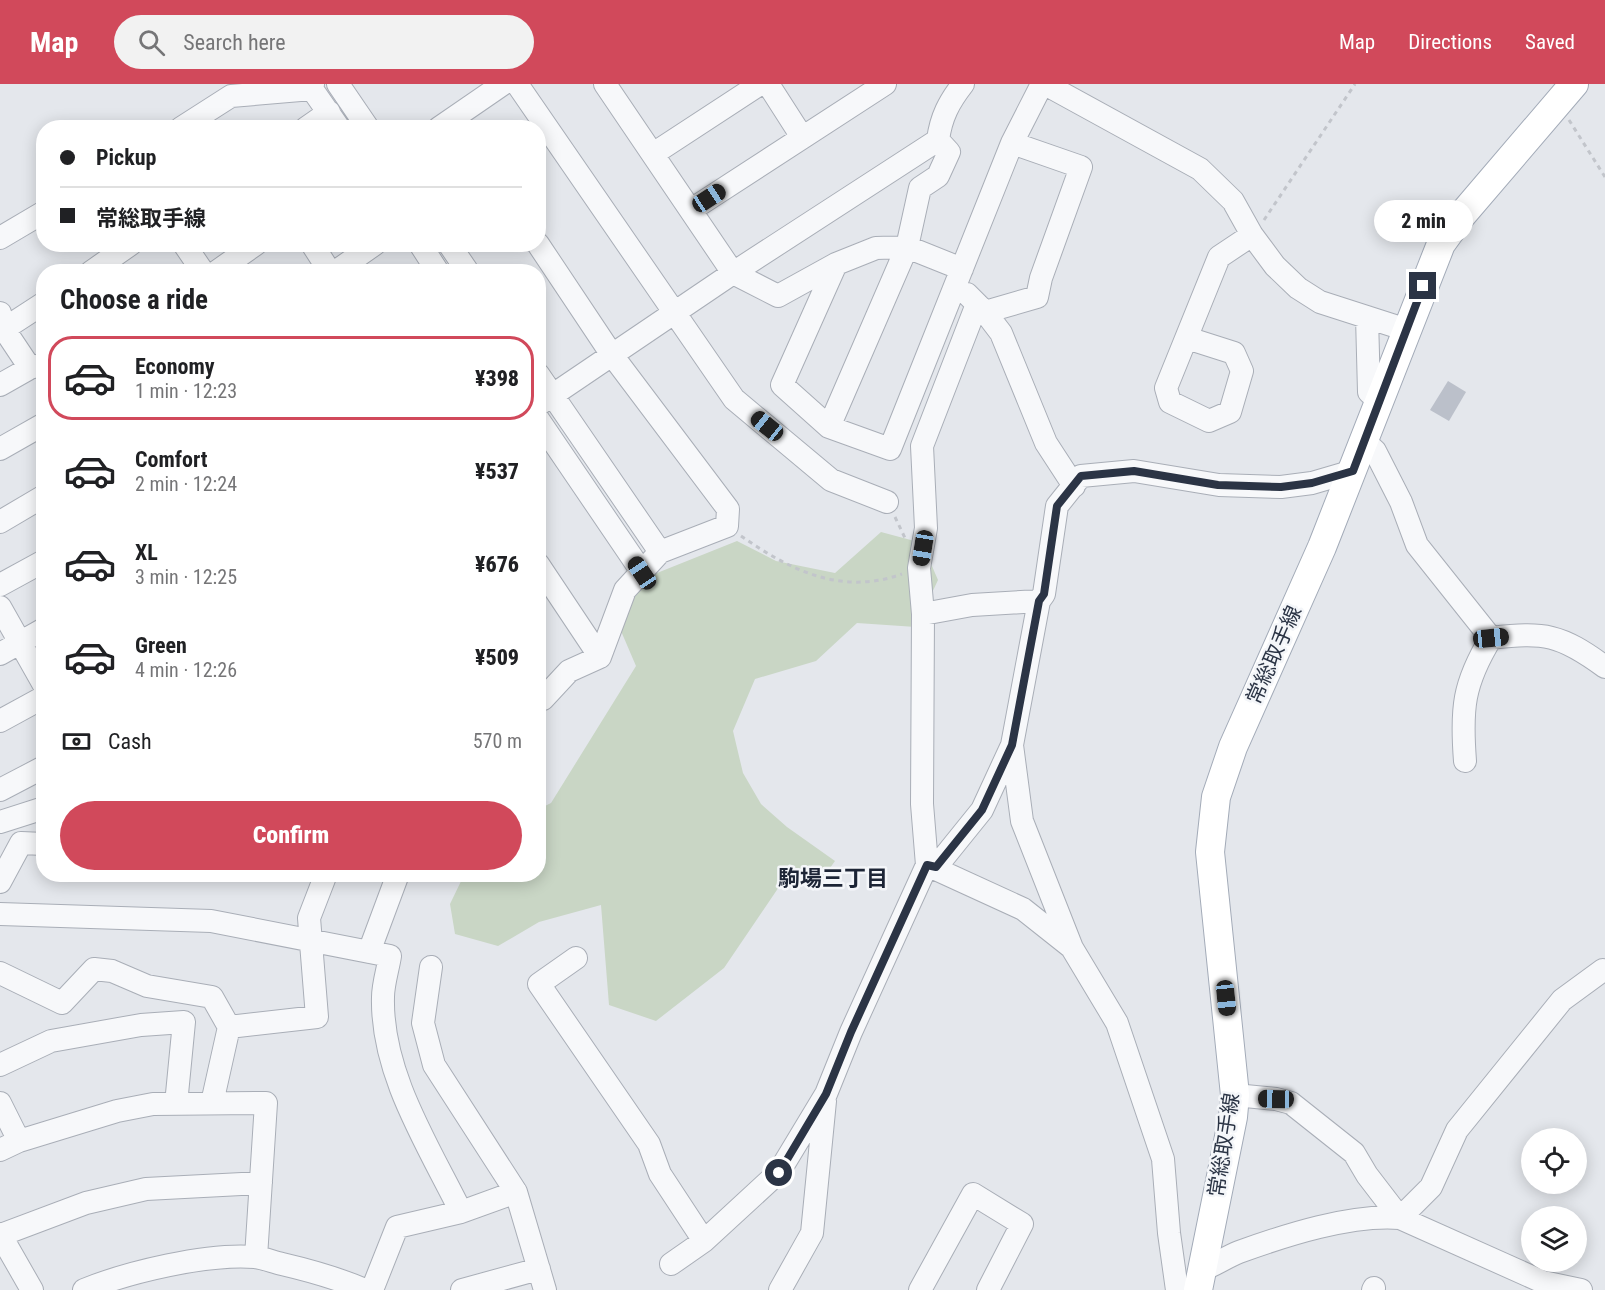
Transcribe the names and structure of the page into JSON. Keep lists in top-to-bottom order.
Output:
{
  "streets": {
    "main road": ["常総取手線"]
  },
  "districts": ["駒場三丁目"],
  "page": {
    "header": "Map",
    "search": "Search here",
    "nav": ["Map", "Directions", "Saved"],
    "banner": ["Pickup", "常総取手線"],
    "bubble": "2 min",
    "heading": "Choose a ride",
    "list": [
      {
        "name": "Economy",
        "note": "1 min · 12:23",
        "value": "¥398"
      },
      {
        "name": "Comfort",
        "note": "2 min · 12:24",
        "value": "¥537"
      },
      {
        "name": "XL",
        "note": "3 min · 12:25",
        "value": "¥676"
      },
      {
        "name": "Green",
        "note": "4 min · 12:26",
        "value": "¥509"
      }
    ],
    "pay": ["Cash", "570 m"],
    "buttons": "Confirm"
  }
}
